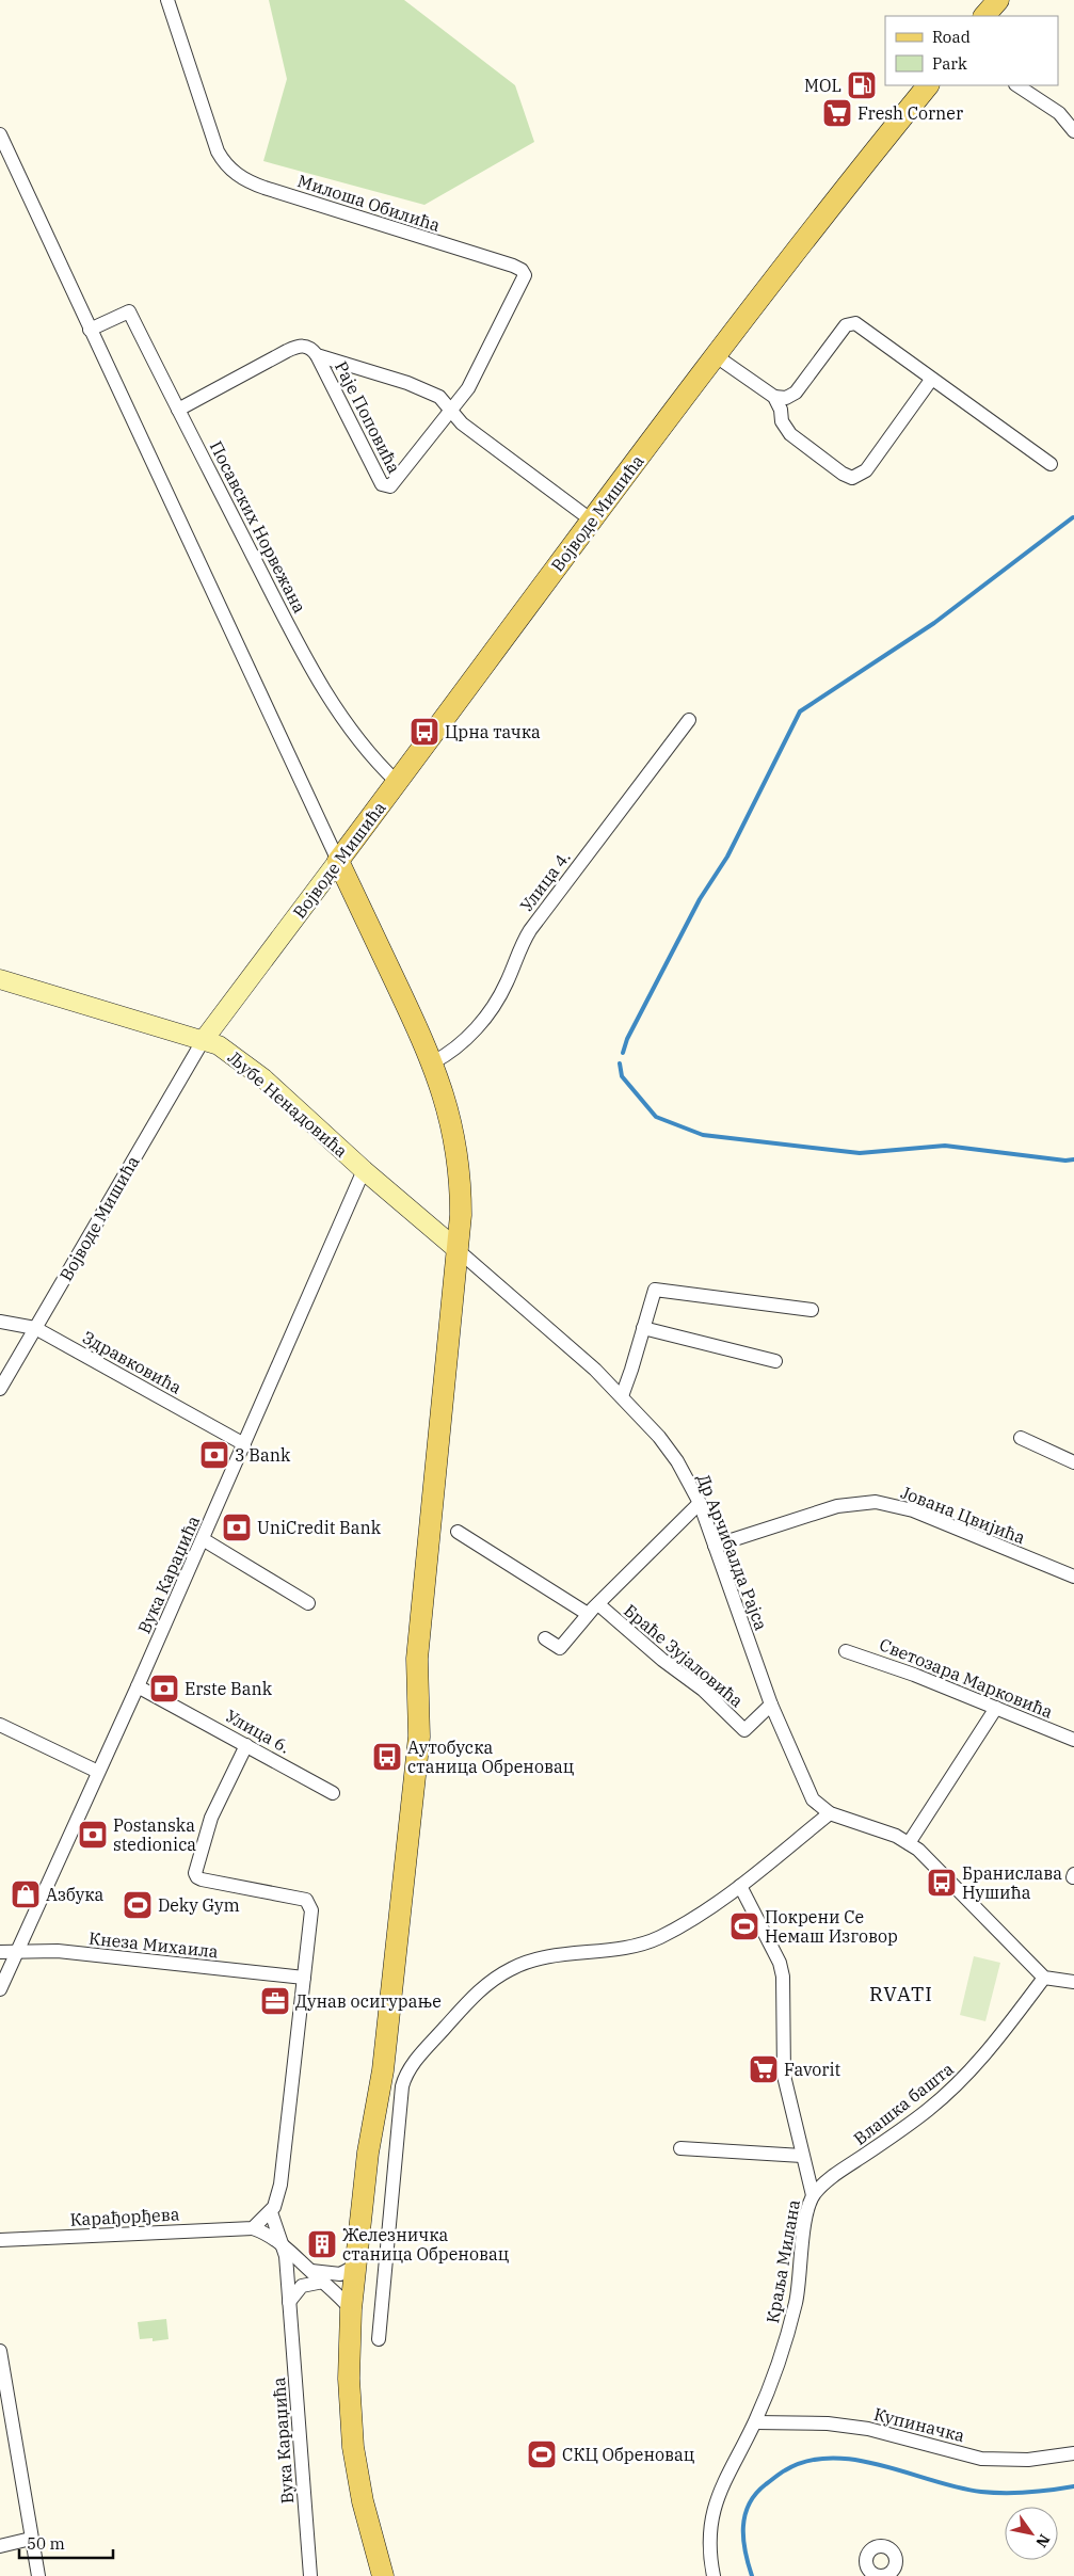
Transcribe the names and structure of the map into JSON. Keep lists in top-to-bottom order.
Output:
{
  "streets": {
    "main road": ["Војводе Мишића"],
    "street": [
      "Милоша Обилића",
      "Раје Поповића",
      "Посавских Норвежана",
      "Улица 4.",
      "Љубе Ненадовића",
      "Здравковића",
      "Јована Цвијића",
      "Др Арчибалда Рајса",
      "Вука Караџића",
      "Браће Зујаловића",
      "Светозара Марковића",
      "Улица 6.",
      "Кнеза Михаила",
      "Влашка башта",
      "Карађорђева",
      "Краља Милана",
      "Купиначка"
    ]
  },
  "crossings": [
    ["Милоша Обилића", "Раје Поповића"],
    ["Раје Поповића", "Војводе Мишића"],
    ["Раје Поповића", "Посавских Норвежана"],
    ["Војводе Мишића", "Посавских Норвежана"],
    ["Војводе Мишића", "Љубе Ненадовића"],
    ["Војводе Мишића", "Здравковића"],
    ["Љубе Ненадовића", "Др Арчибалда Рајса"],
    ["Љубе Ненадовића", "Вука Караџића"],
    ["Здравковића", "Вука Караџића"],
    ["Јована Цвијића", "Др Арчибалда Рајса"],
    ["Др Арчибалда Рајса", "Браће Зујаловића"],
    ["Вука Караџића", "Улица 6."],
    ["Вука Караџића", "Кнеза Михаила"],
    ["Вука Караџића", "Карађорђева"],
    ["Влашка башта", "Краља Милана"],
    ["Краља Милана", "Купиначка"]
  ],
  "districts": ["RVATI"],
  "places": {
    "fuel station": ["MOL"],
    "supermarket": ["Fresh Corner", "Favorit"],
    "bus stop": ["Црна тачка", "Аутобуска станица Обреновац", "Бранислава Нушића"],
    "bank": [
      "3 Bank",
      "UniCredit Bank",
      "Erste Bank",
      "Postanska stedionica"
    ],
    "shop": ["Азбука"],
    "sports": ["Deky Gym", "Покрени Се Немаш Изговор", "СКЦ Обреновац"],
    "office": ["Дунав осигурање"],
    "building": ["Железничка станица Обреновац"]
  },
  "legend": ["Road", "Park"],
  "scale_bar": "50 m",
  "north": "bottom right"
}
